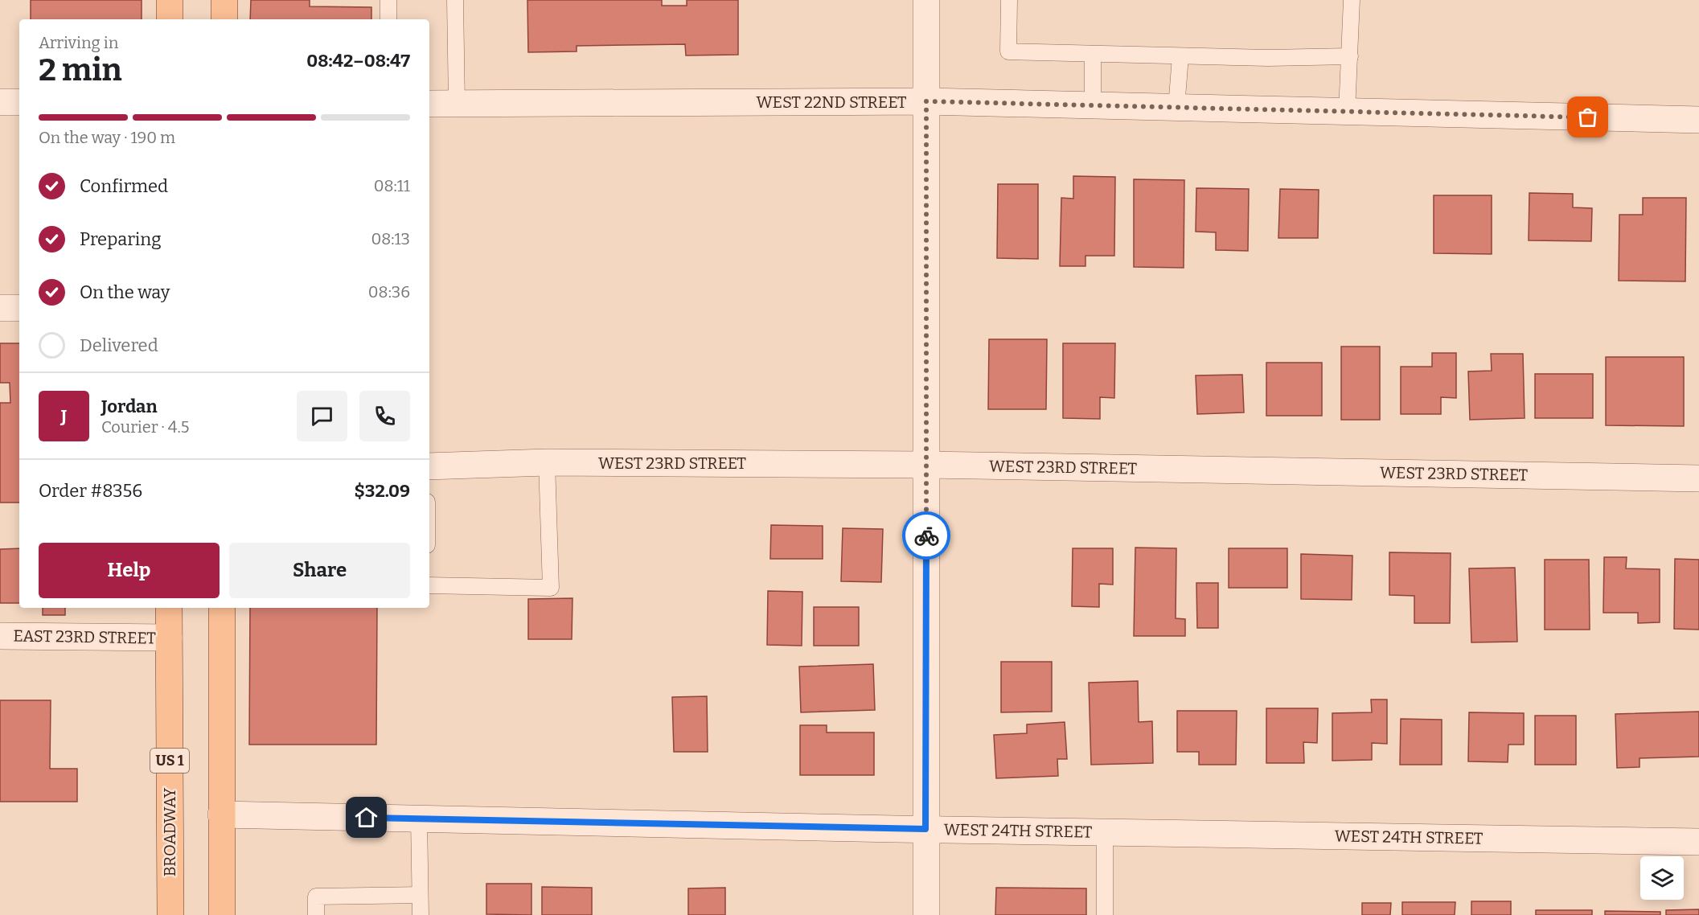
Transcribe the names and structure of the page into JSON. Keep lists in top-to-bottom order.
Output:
{
  "streets": {
    "main road": ["US 1", "BROADWAY"],
    "street": [
      "WEST 22ND STREET",
      "WEST 23RD STREET",
      "EAST 23RD STREET",
      "WEST 24TH STREET"
    ]
  },
  "crossings": [
    ["EAST 23RD STREET", "BROADWAY"]
  ],
  "page": {
    "heading": ["2 min", "Arriving in", "08:42–08:47"],
    "panel": [
      "Jordan",
      "Courier · 4.5",
      "Order #8356",
      "$32.09"
    ],
    "bar": "On the way · 190 m",
    "list": [
      ["Confirmed", "08:11"],
      ["Preparing", "08:13"],
      ["On the way", "08:36"],
      "Delivered"
    ],
    "round": "J",
    "buttons": ["Help", "Share"]
  }
}
